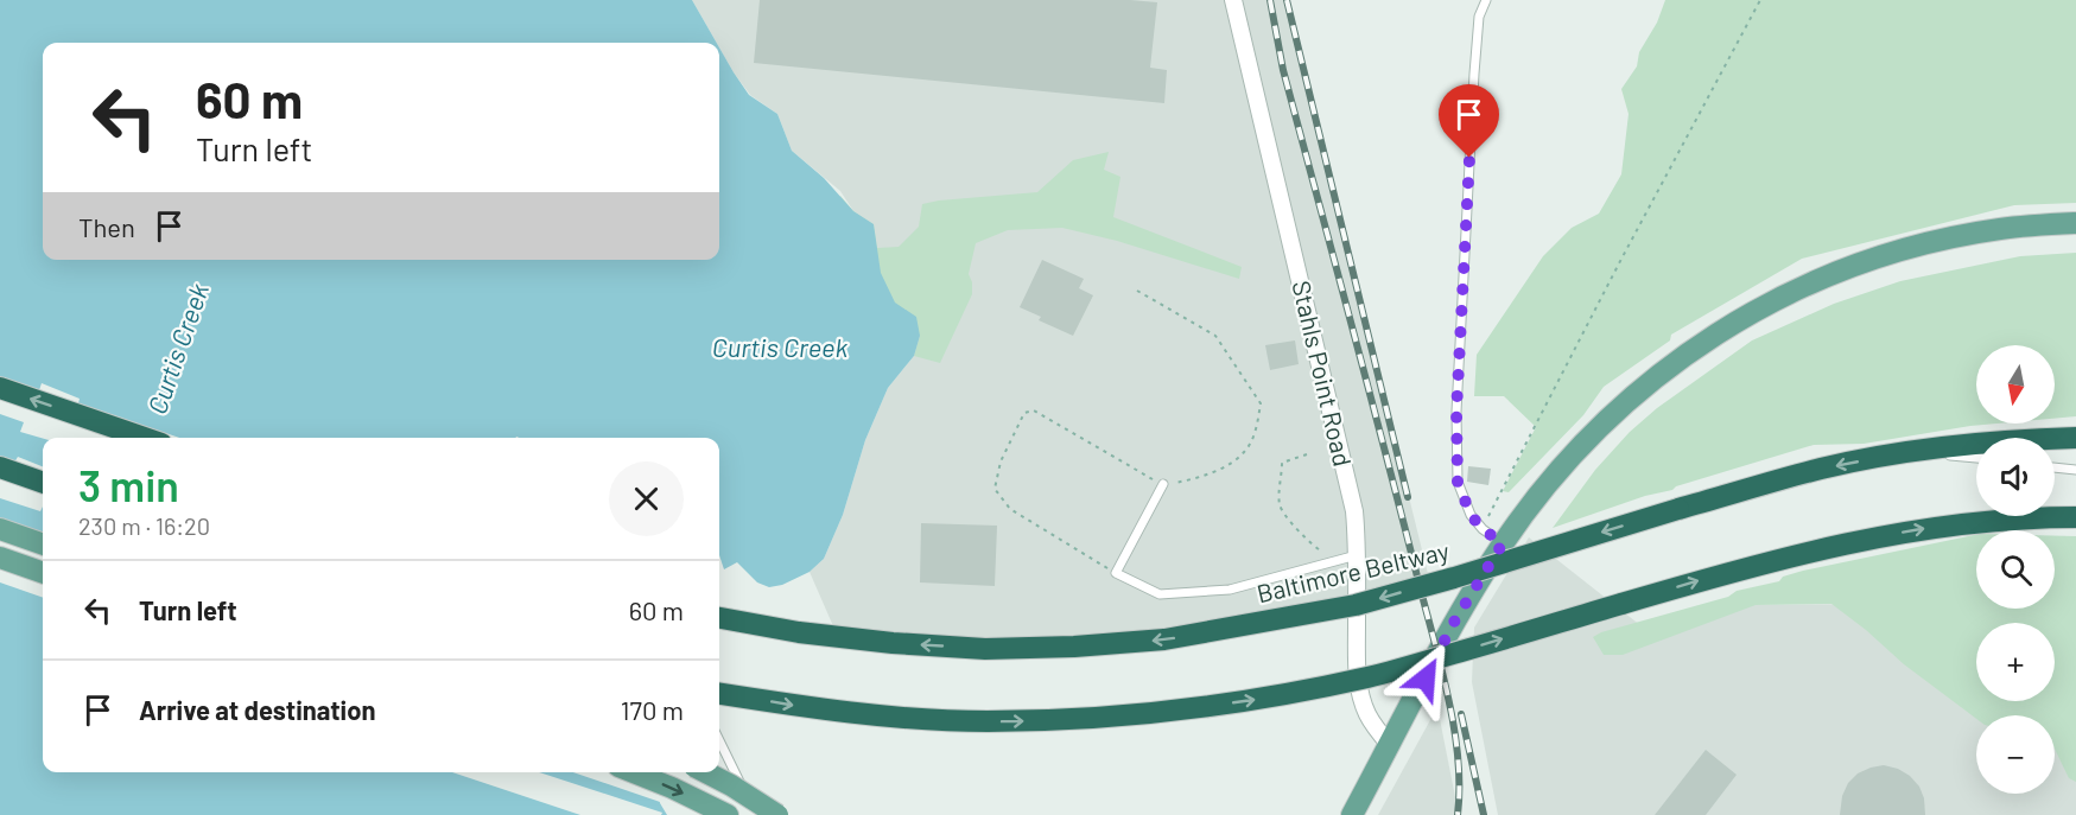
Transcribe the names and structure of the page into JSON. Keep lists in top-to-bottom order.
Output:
{
  "streets": {
    "highway": ["Baltimore Beltway"],
    "street": ["Stahls Point Road"]
  },
  "water": ["Curtis Creek"],
  "north": "bottom",
  "page": {
    "turn": ["60 m", "Turn left"],
    "then": "Then",
    "map_buttons": ["+", "−"],
    "heading": ["3 min", "230 m · 16:20"],
    "list": [
      {
        "name": "Turn left",
        "value": "60 m"
      },
      {
        "name": "Arrive at destination",
        "value": "170 m"
      }
    ]
  }
}
